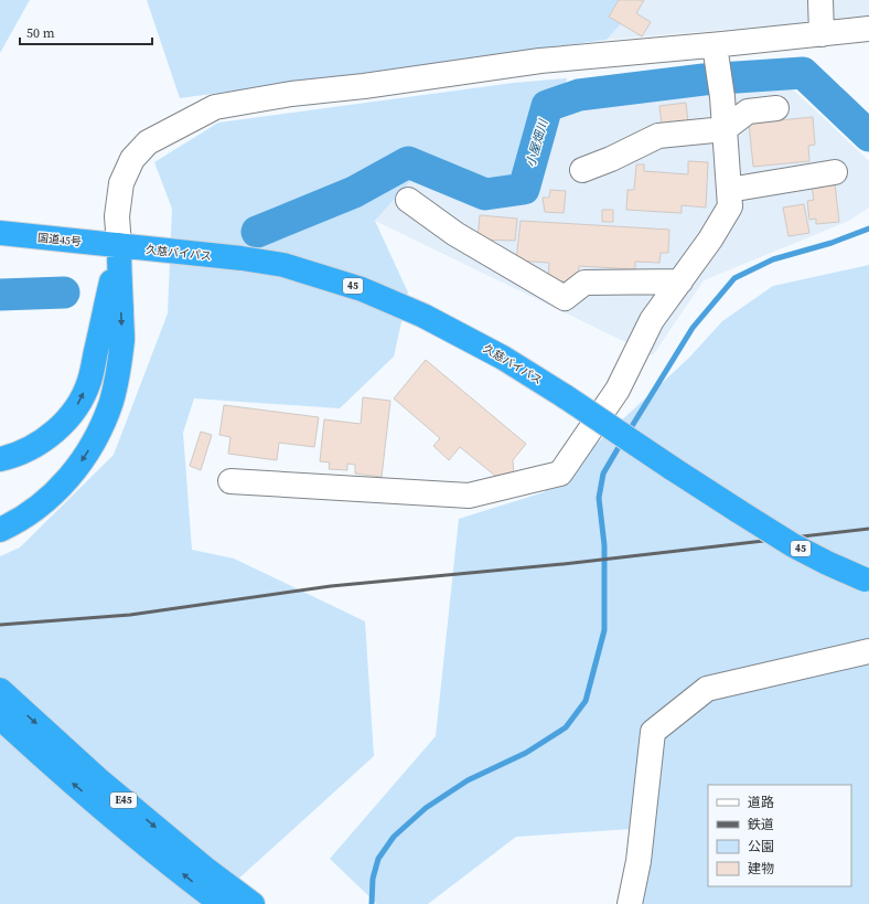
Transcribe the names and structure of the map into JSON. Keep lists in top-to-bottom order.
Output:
{
  "streets": {
    "highway": [
      "国道45号",
      "久慈バイパス",
      "45",
      "E45"
    ]
  },
  "crossings": [
    ["国道45号", "久慈バイパス"]
  ],
  "water": ["小屋畑川"],
  "legend": [
    "道路",
    "鉄道",
    "公園",
    "建物"
  ],
  "scale_bar": "50 m"
}
